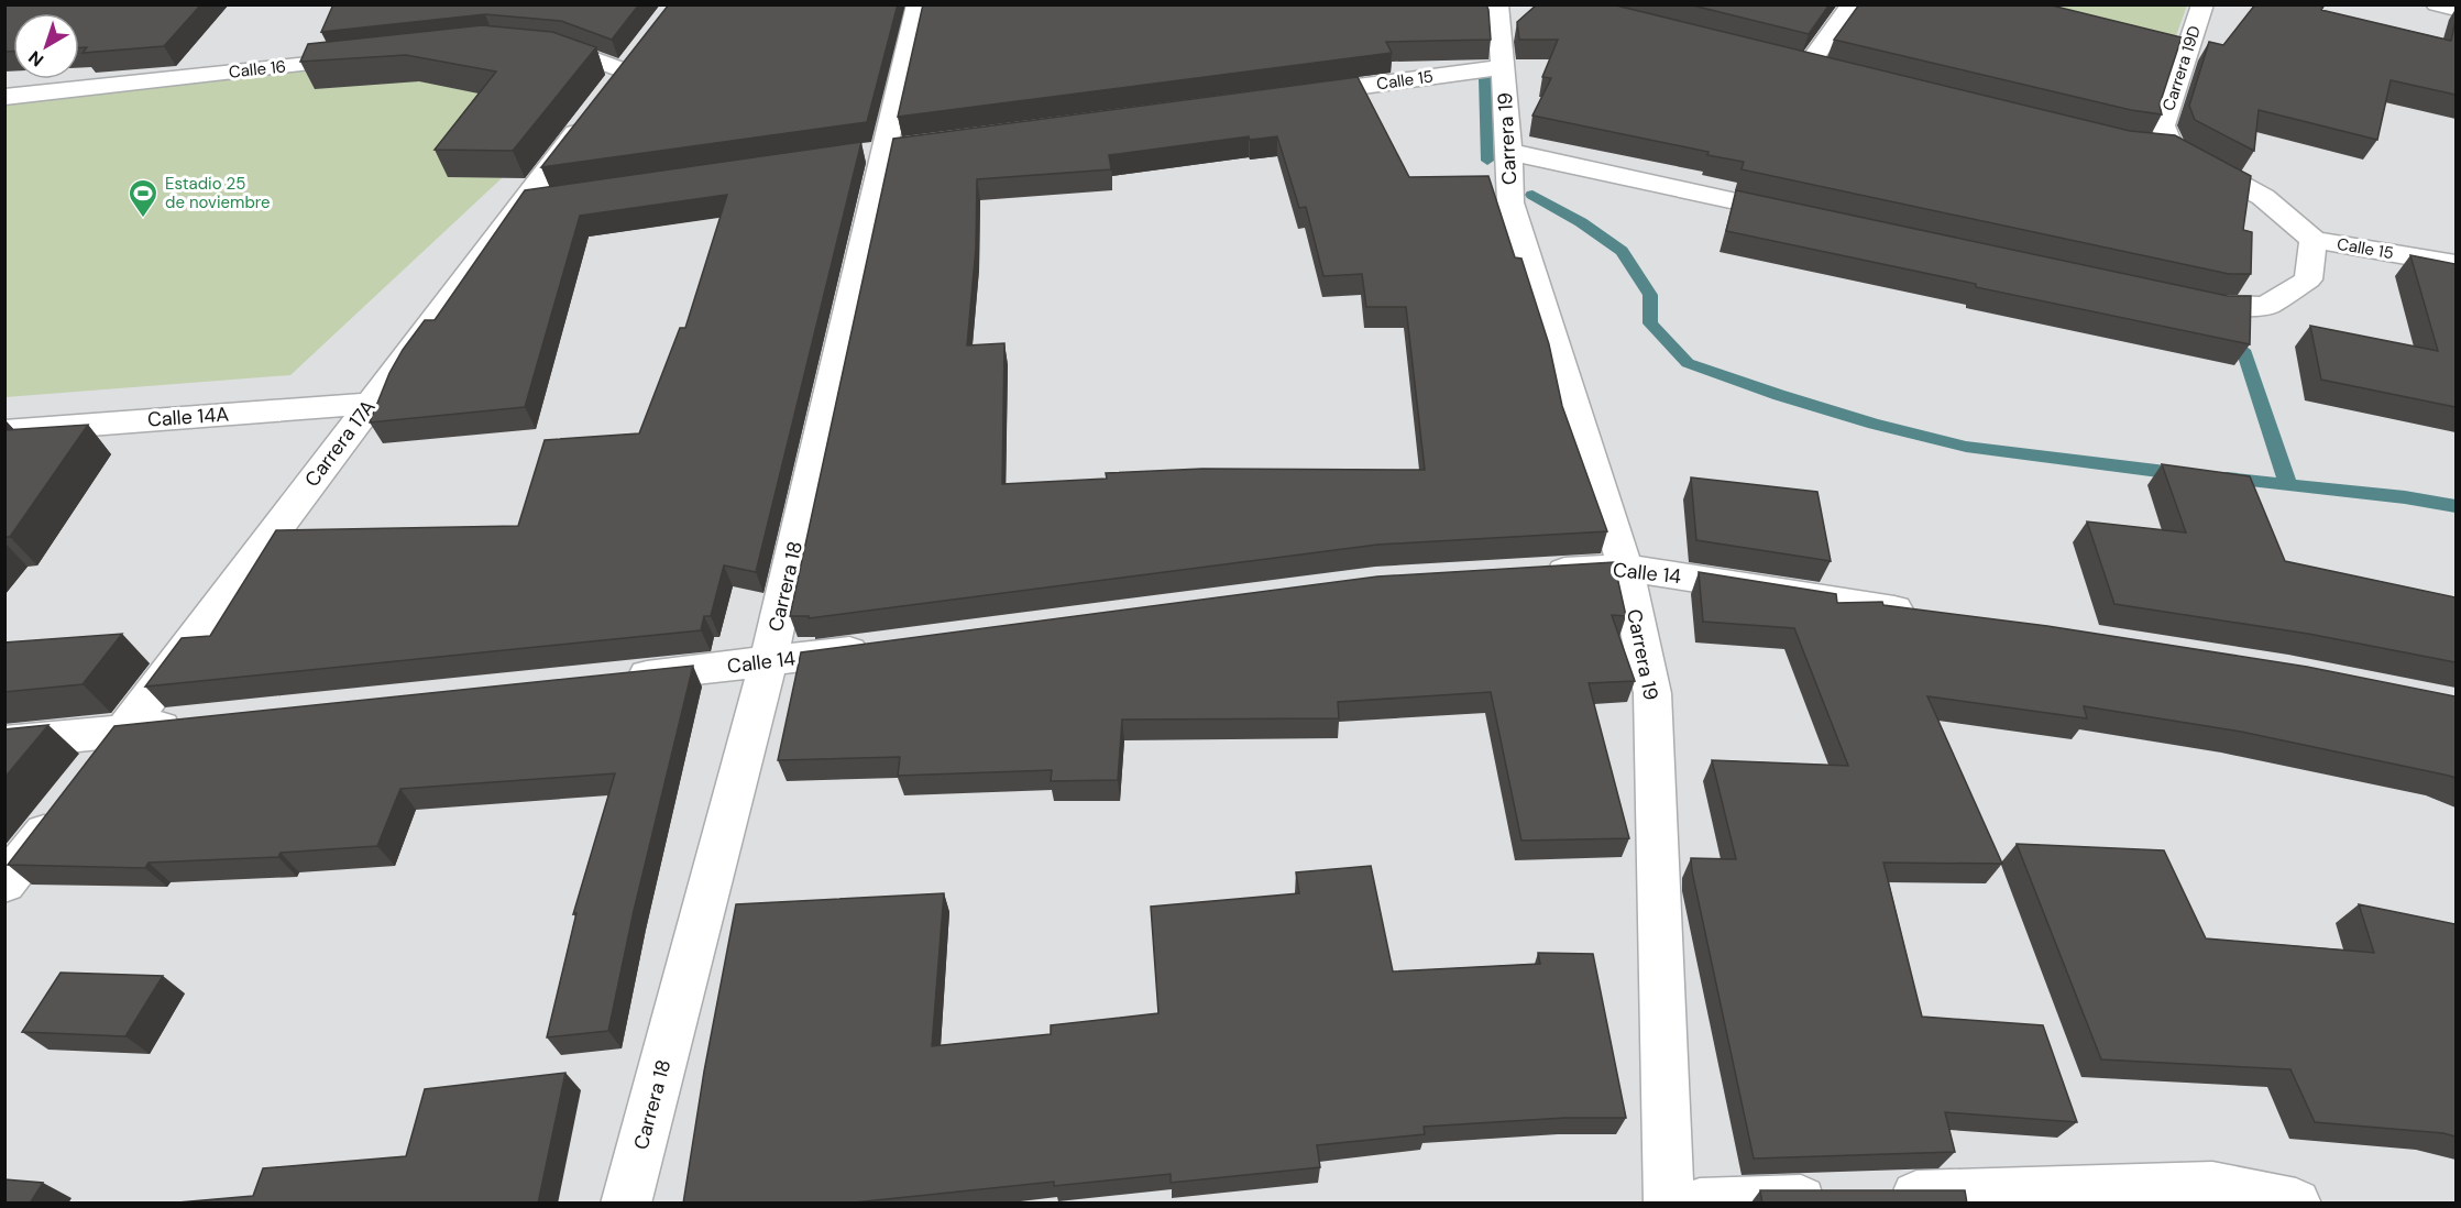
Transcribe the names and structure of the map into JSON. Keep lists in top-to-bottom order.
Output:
{
  "streets": {
    "street": [
      "Carrera 19D",
      "Calle 16",
      "Calle 15",
      "Carrera 19",
      "Calle 14A",
      "Carrera 17A",
      "Calle 14",
      "Carrera 18"
    ]
  },
  "crossings": [
    ["Carrera 19D", "Calle 15"],
    ["Calle 15", "Carrera 19"],
    ["Carrera 19", "Calle 14"],
    ["Calle 14A", "Carrera 17A"],
    ["Calle 14", "Carrera 18"]
  ],
  "places": {
    "sports": ["Estadio 25 de noviembre"]
  },
  "north": "bottom left"
}
